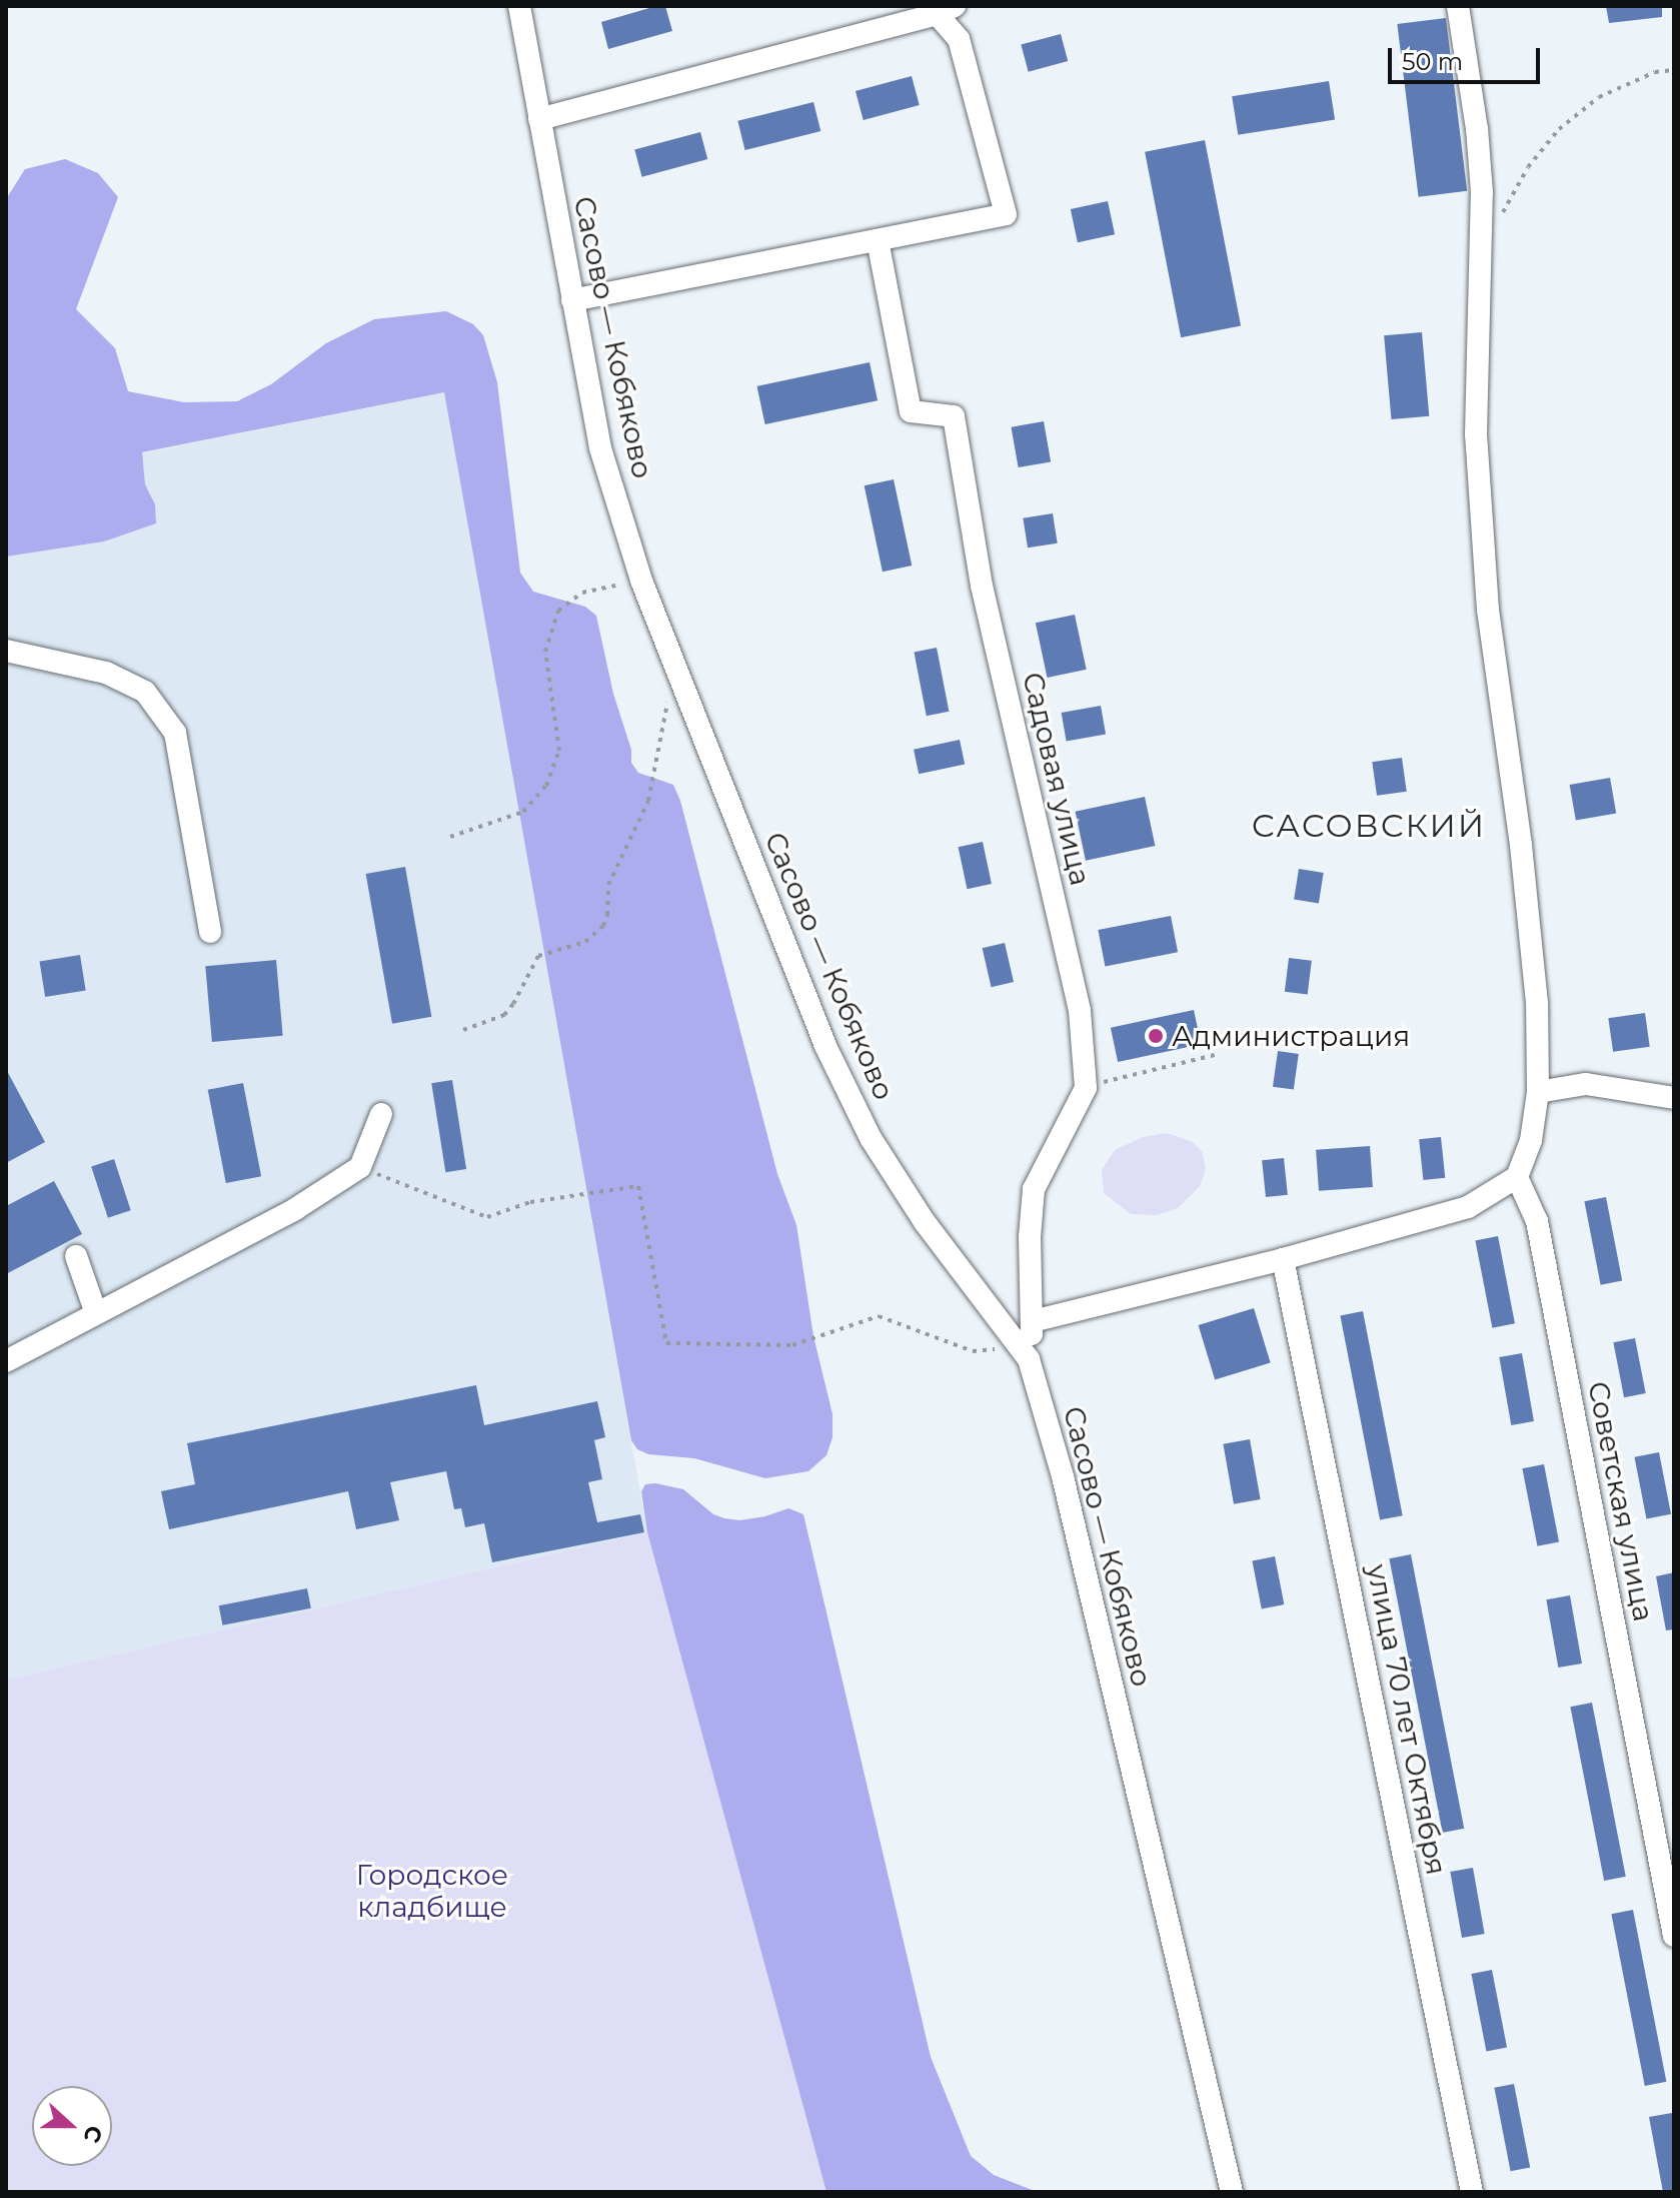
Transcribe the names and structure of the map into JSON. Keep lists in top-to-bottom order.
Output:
{
  "streets": {
    "street": [
      "Сасово — Кобяково",
      "Садовая улица",
      "Советская улица",
      "улица 70 лет Октября"
    ]
  },
  "districts": ["САСОВСКИЙ"],
  "parks": ["Городское кладбище"],
  "places": ["Администрация"],
  "scale_bar": "50 m",
  "north": "right"
}
